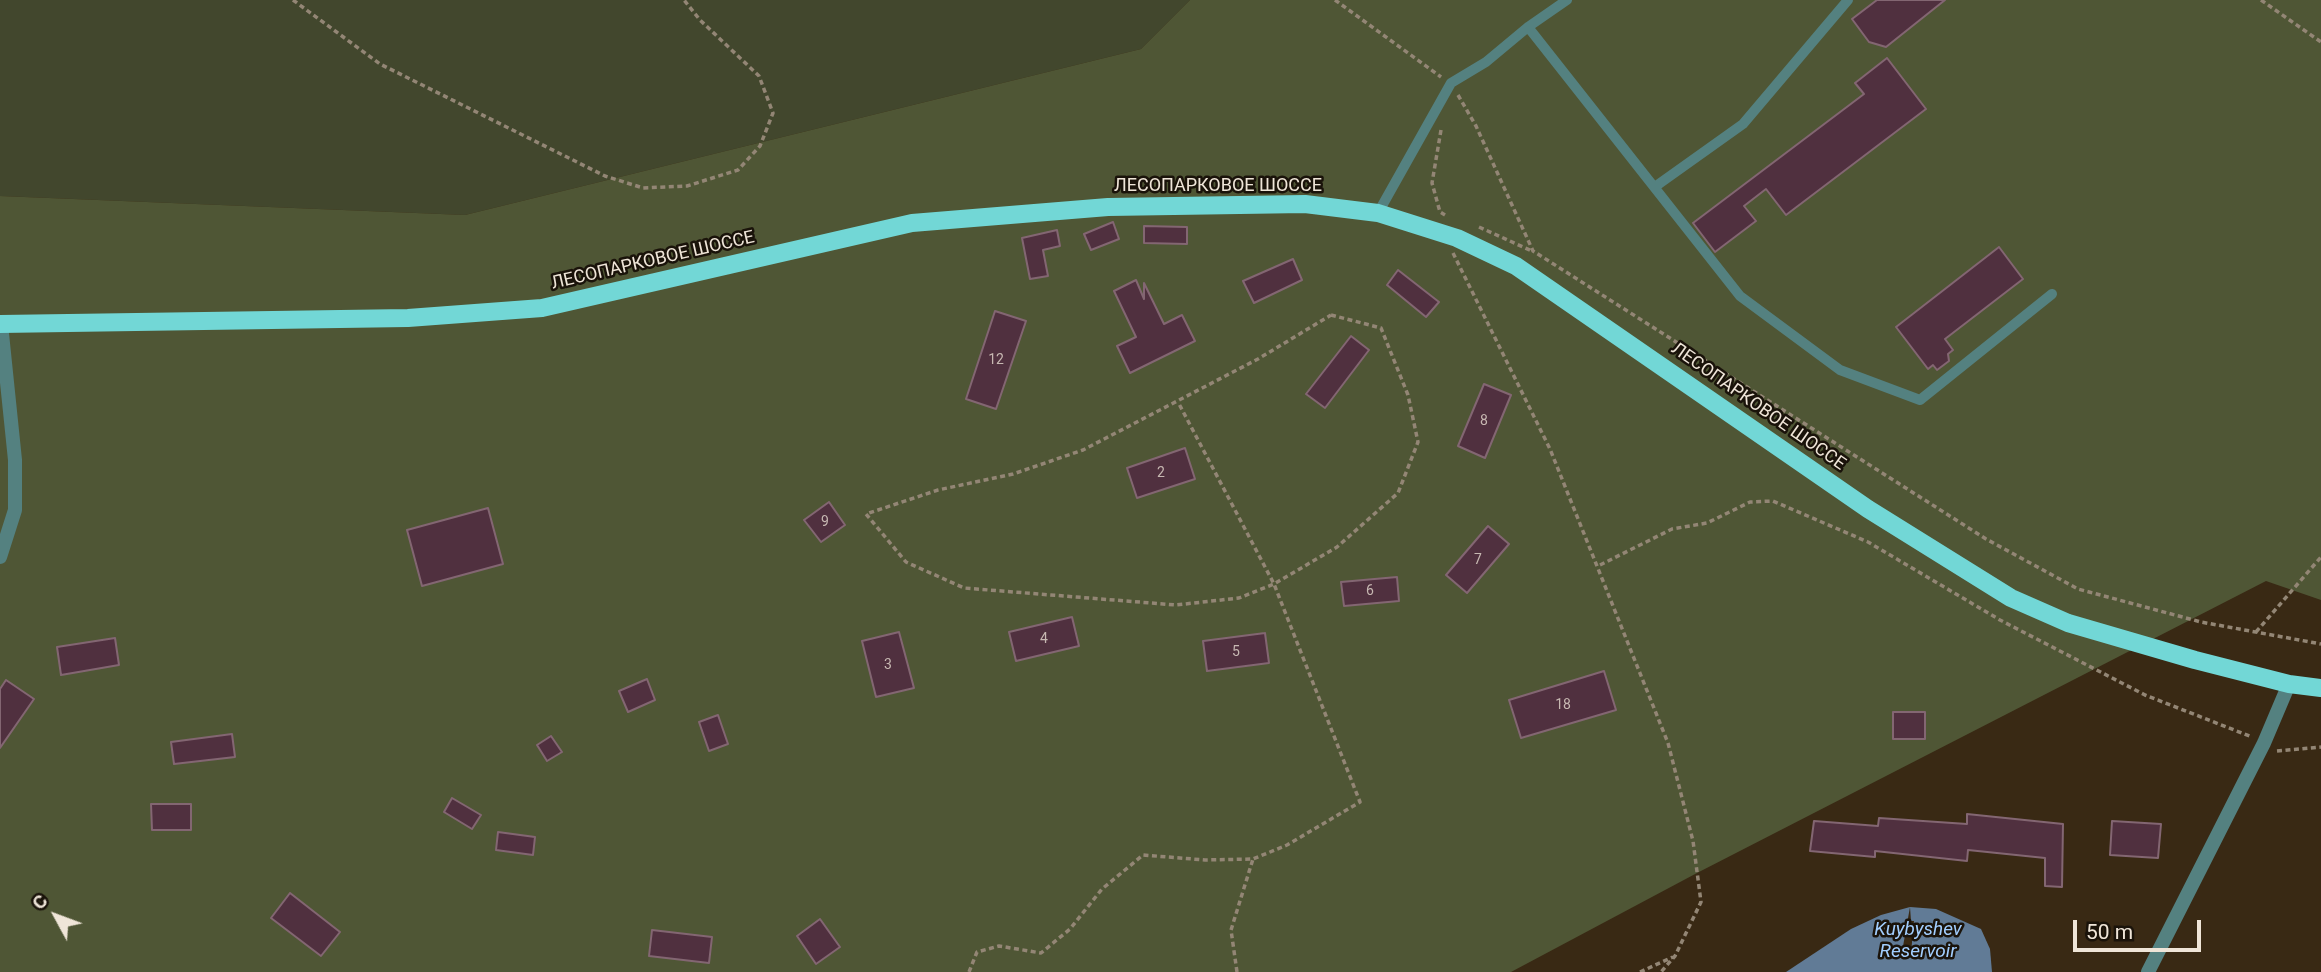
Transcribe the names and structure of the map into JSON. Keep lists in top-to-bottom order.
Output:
{
  "streets": {
    "main road": ["ЛЕСОПАРКОВОЕ ШОССЕ"]
  },
  "water": ["Kuybyshev Reservoir"],
  "house_numbers": [
    "12",
    "8",
    "2",
    "9",
    "7",
    "6",
    "4",
    "5",
    "3",
    "18"
  ],
  "scale_bar": "50 m",
  "north": "top left"
}
